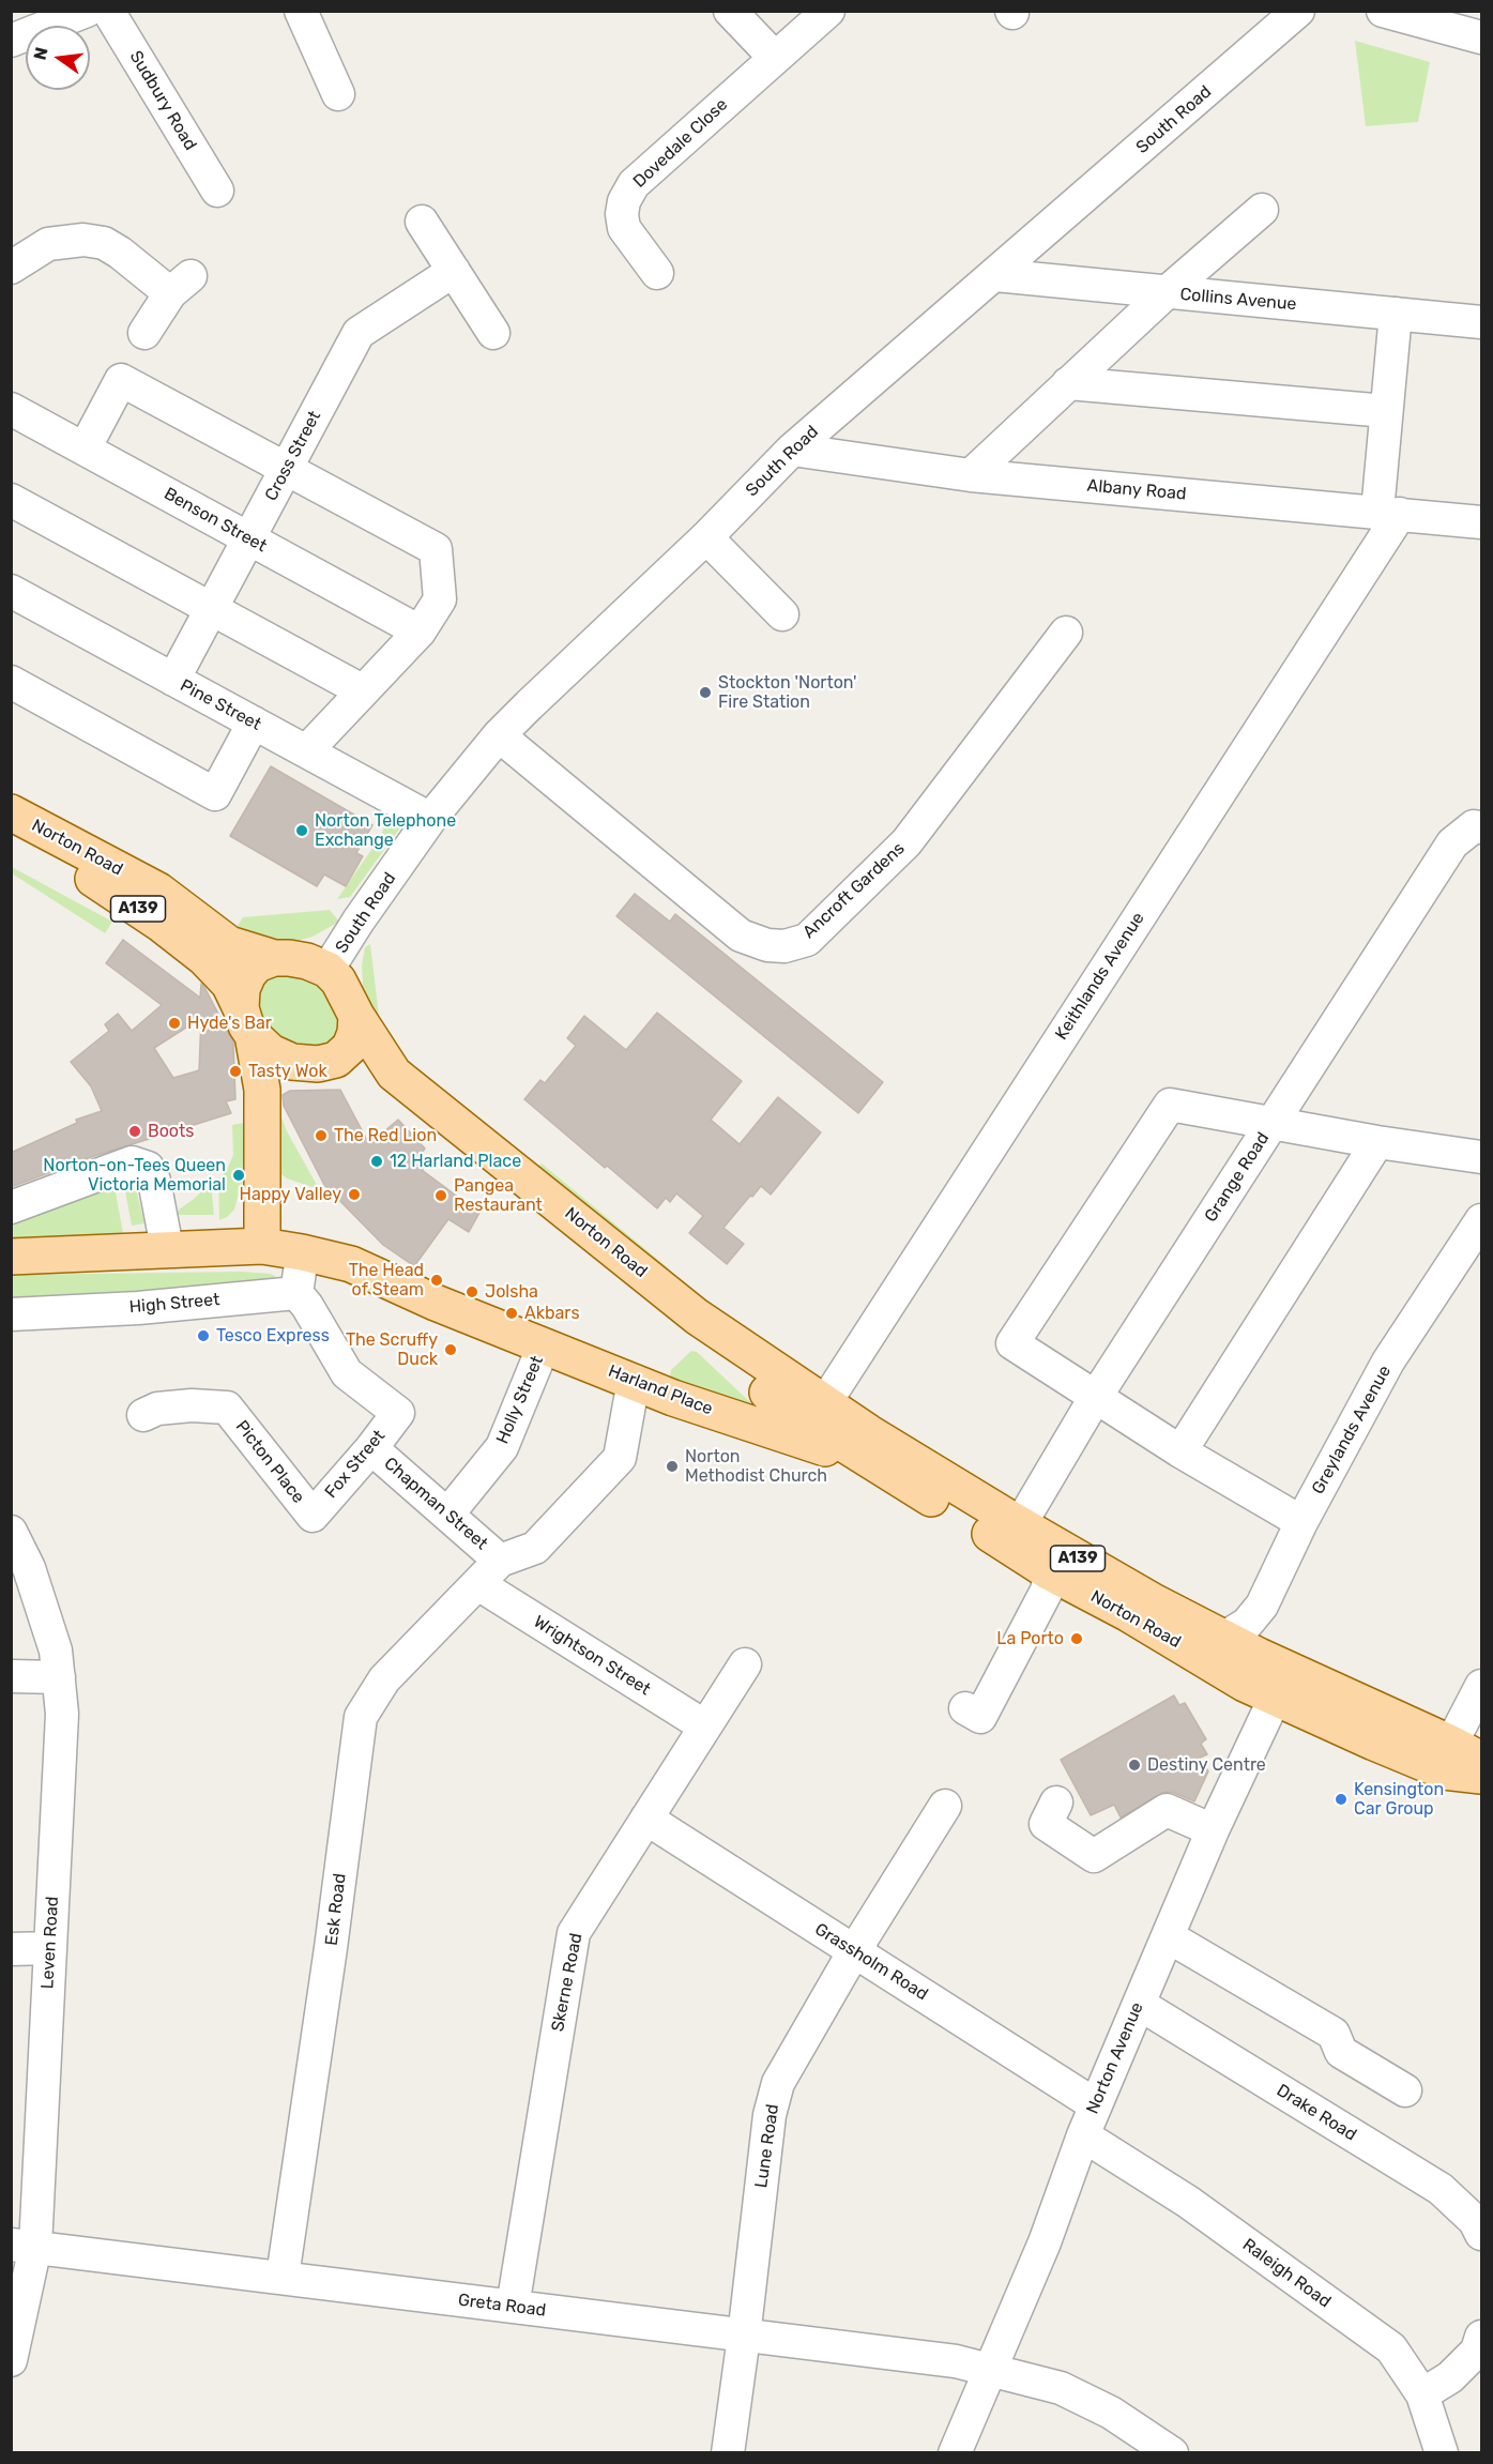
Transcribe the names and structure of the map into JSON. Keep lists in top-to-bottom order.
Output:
{
  "streets": {
    "main road": ["Norton Road", "A139", "Harland Place"],
    "street": [
      "Sudbury Road",
      "South Road",
      "Dovedale Close",
      "Collins Avenue",
      "Cross Street",
      "Albany Road",
      "Benson Street",
      "Pine Street",
      "Ancroft Gardens",
      "Keithlands Avenue",
      "Grange Road",
      "High Street",
      "Holly Street",
      "Greylands Avenue",
      "Picton Place",
      "Fox Street",
      "Chapman Street",
      "Wrightson Street",
      "Esk Road",
      "Leven Road",
      "Grassholm Road",
      "Skerne Road",
      "Norton Avenue",
      "Drake Road",
      "Lune Road",
      "Raleigh Road",
      "Greta Road"
    ]
  },
  "crossings": [
    ["South Road", "Collins Avenue"],
    ["South Road", "Albany Road"],
    ["South Road", "Pine Street"],
    ["South Road", "Norton Road"],
    ["South Road", "Ancroft Gardens"],
    ["South Road", "A139"],
    ["Cross Street", "Benson Street"],
    ["Cross Street", "Pine Street"],
    ["Albany Road", "Keithlands Avenue"],
    ["Norton Road", "A139"],
    ["Norton Road", "Keithlands Avenue"],
    ["Norton Road", "Grange Road"],
    ["Norton Road", "Harland Place"],
    ["Norton Road", "Greylands Avenue"],
    ["Norton Road", "Norton Avenue"],
    ["Keithlands Avenue", "Harland Place"],
    ["High Street", "Fox Street"],
    ["Harland Place", "Holly Street"],
    ["Holly Street", "Chapman Street"],
    ["Picton Place", "Fox Street"],
    ["Fox Street", "Chapman Street"],
    ["Chapman Street", "Esk Road"],
    ["Wrightson Street", "Esk Road"],
    ["Wrightson Street", "Skerne Road"],
    ["Esk Road", "Greta Road"],
    ["Leven Road", "Greta Road"],
    ["Grassholm Road", "Skerne Road"],
    ["Grassholm Road", "Norton Avenue"],
    ["Grassholm Road", "Lune Road"],
    ["Skerne Road", "Greta Road"],
    ["Norton Avenue", "Drake Road"],
    ["Norton Avenue", "Raleigh Road"],
    ["Norton Avenue", "Greta Road"],
    ["Lune Road", "Greta Road"]
  ],
  "places": [
    "Stockton 'Norton' Fire Station",
    "Norton Telephone Exchange",
    "Hyde's Bar",
    "Tasty Wok",
    "Boots",
    "The Red Lion",
    "12 Harland Place",
    "Norton-on-Tees Queen Victoria Memorial",
    "Happy Valley",
    "Pangea Restaurant",
    "The Head of Steam",
    "Jolsha",
    "Akbars",
    "Tesco Express",
    "The Scruffy Duck",
    "Norton Methodist Church",
    "La Porto",
    "Destiny Centre",
    "Kensington Car Group"
  ],
  "north": "left"
}
